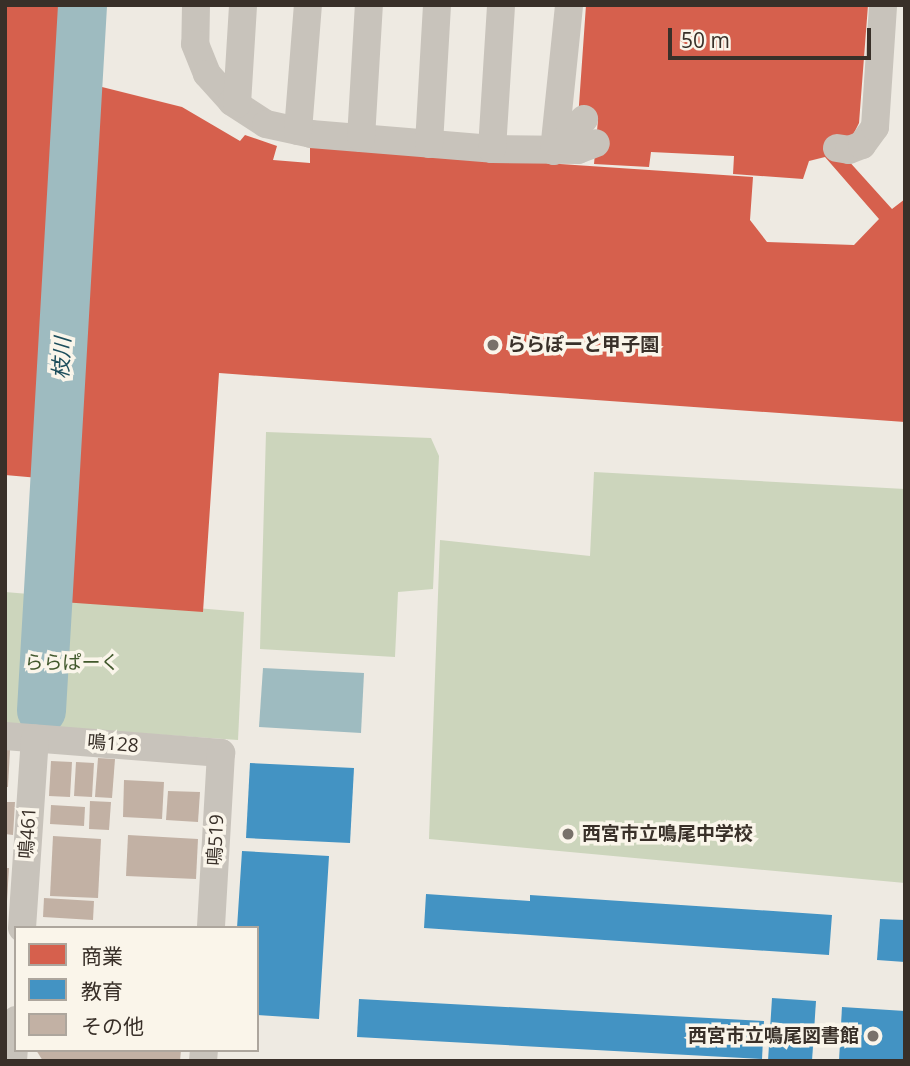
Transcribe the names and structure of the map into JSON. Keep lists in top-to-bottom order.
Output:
{
  "streets": {
    "street": ["鳴128", "鳴461", "鳴519"]
  },
  "crossings": [
    ["鳴128", "鳴461"],
    ["鳴128", "鳴519"]
  ],
  "water": ["枝川"],
  "parks": ["ららぱーく"],
  "places": ["ららぽーと甲子園", "西宮市立鳴尾中学校", "西宮市立鳴尾図書館"],
  "legend": ["商業", "教育", "その他"],
  "scale_bar": "50 m"
}
